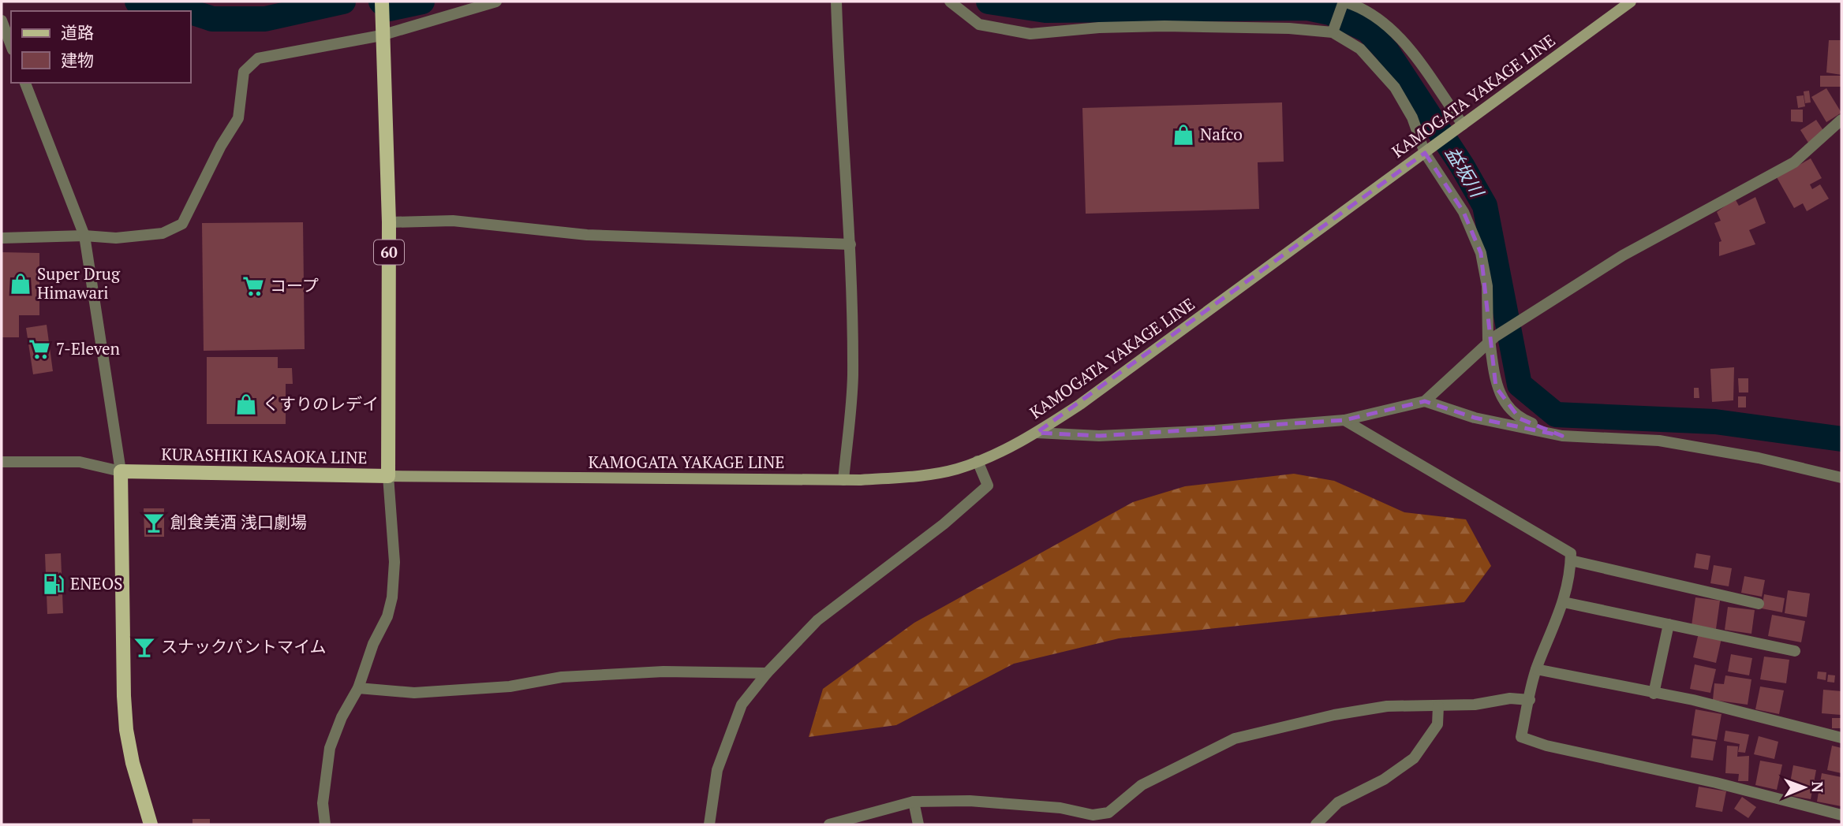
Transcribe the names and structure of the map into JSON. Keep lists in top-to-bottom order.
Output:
{
  "streets": {
    "main road": ["KAMOGATA YAKAGE LINE", "60", "KURASHIKI KASAOKA LINE"]
  },
  "crossings": [
    ["KAMOGATA YAKAGE LINE", "KURASHIKI KASAOKA LINE"]
  ],
  "water": ["益坂川"],
  "places": {
    "shop": ["Nafco", "Super Drug Himawari", "くすりのレデイ"],
    "supermarket": ["コープ", "7-Eleven"],
    "bar": ["創食美酒 浅口劇場", "スナックパントマイム"],
    "fuel station": ["ENEOS"]
  },
  "legend": ["道路", "建物"],
  "north": "right"
}
